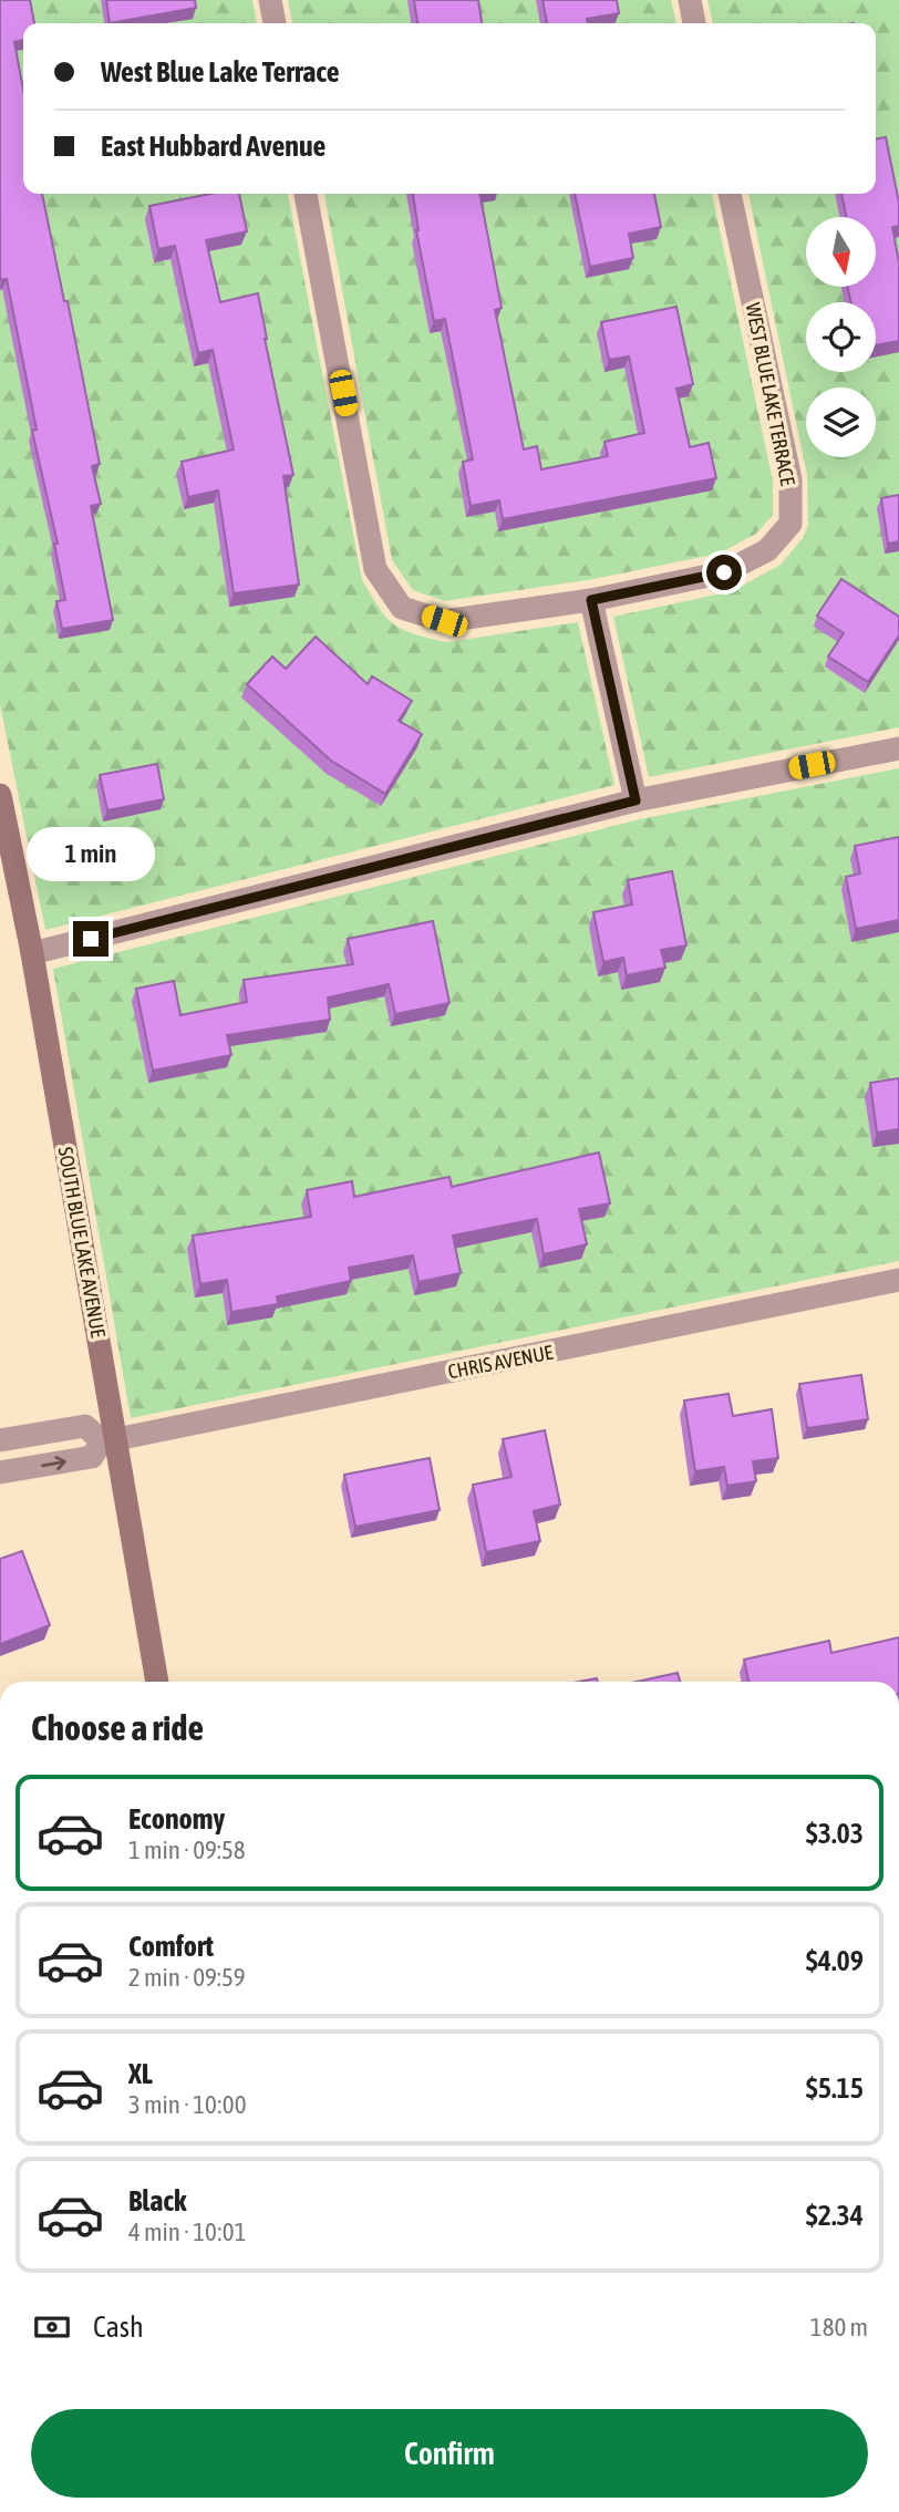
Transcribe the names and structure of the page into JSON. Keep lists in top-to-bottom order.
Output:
{
  "streets": {
    "main road": ["SOUTH BLUE LAKE AVENUE"],
    "street": ["WEST BLUE LAKE TERRACE", "CHRIS AVENUE"]
  },
  "crossings": [
    ["SOUTH BLUE LAKE AVENUE", "CHRIS AVENUE"]
  ],
  "north": "bottom",
  "page": {
    "banner": ["West Blue Lake Terrace", "East Hubbard Avenue"],
    "bubble": "1 min",
    "heading": "Choose a ride",
    "list": [
      {
        "name": "Economy",
        "note": "1 min · 09:58",
        "value": "$3.03"
      },
      {
        "name": "Comfort",
        "note": "2 min · 09:59",
        "value": "$4.09"
      },
      {
        "name": "XL",
        "note": "3 min · 10:00",
        "value": "$5.15"
      },
      {
        "name": "Black",
        "note": "4 min · 10:01",
        "value": "$2.34"
      }
    ],
    "pay": ["Cash", "180 m"],
    "buttons": "Confirm"
  }
}
